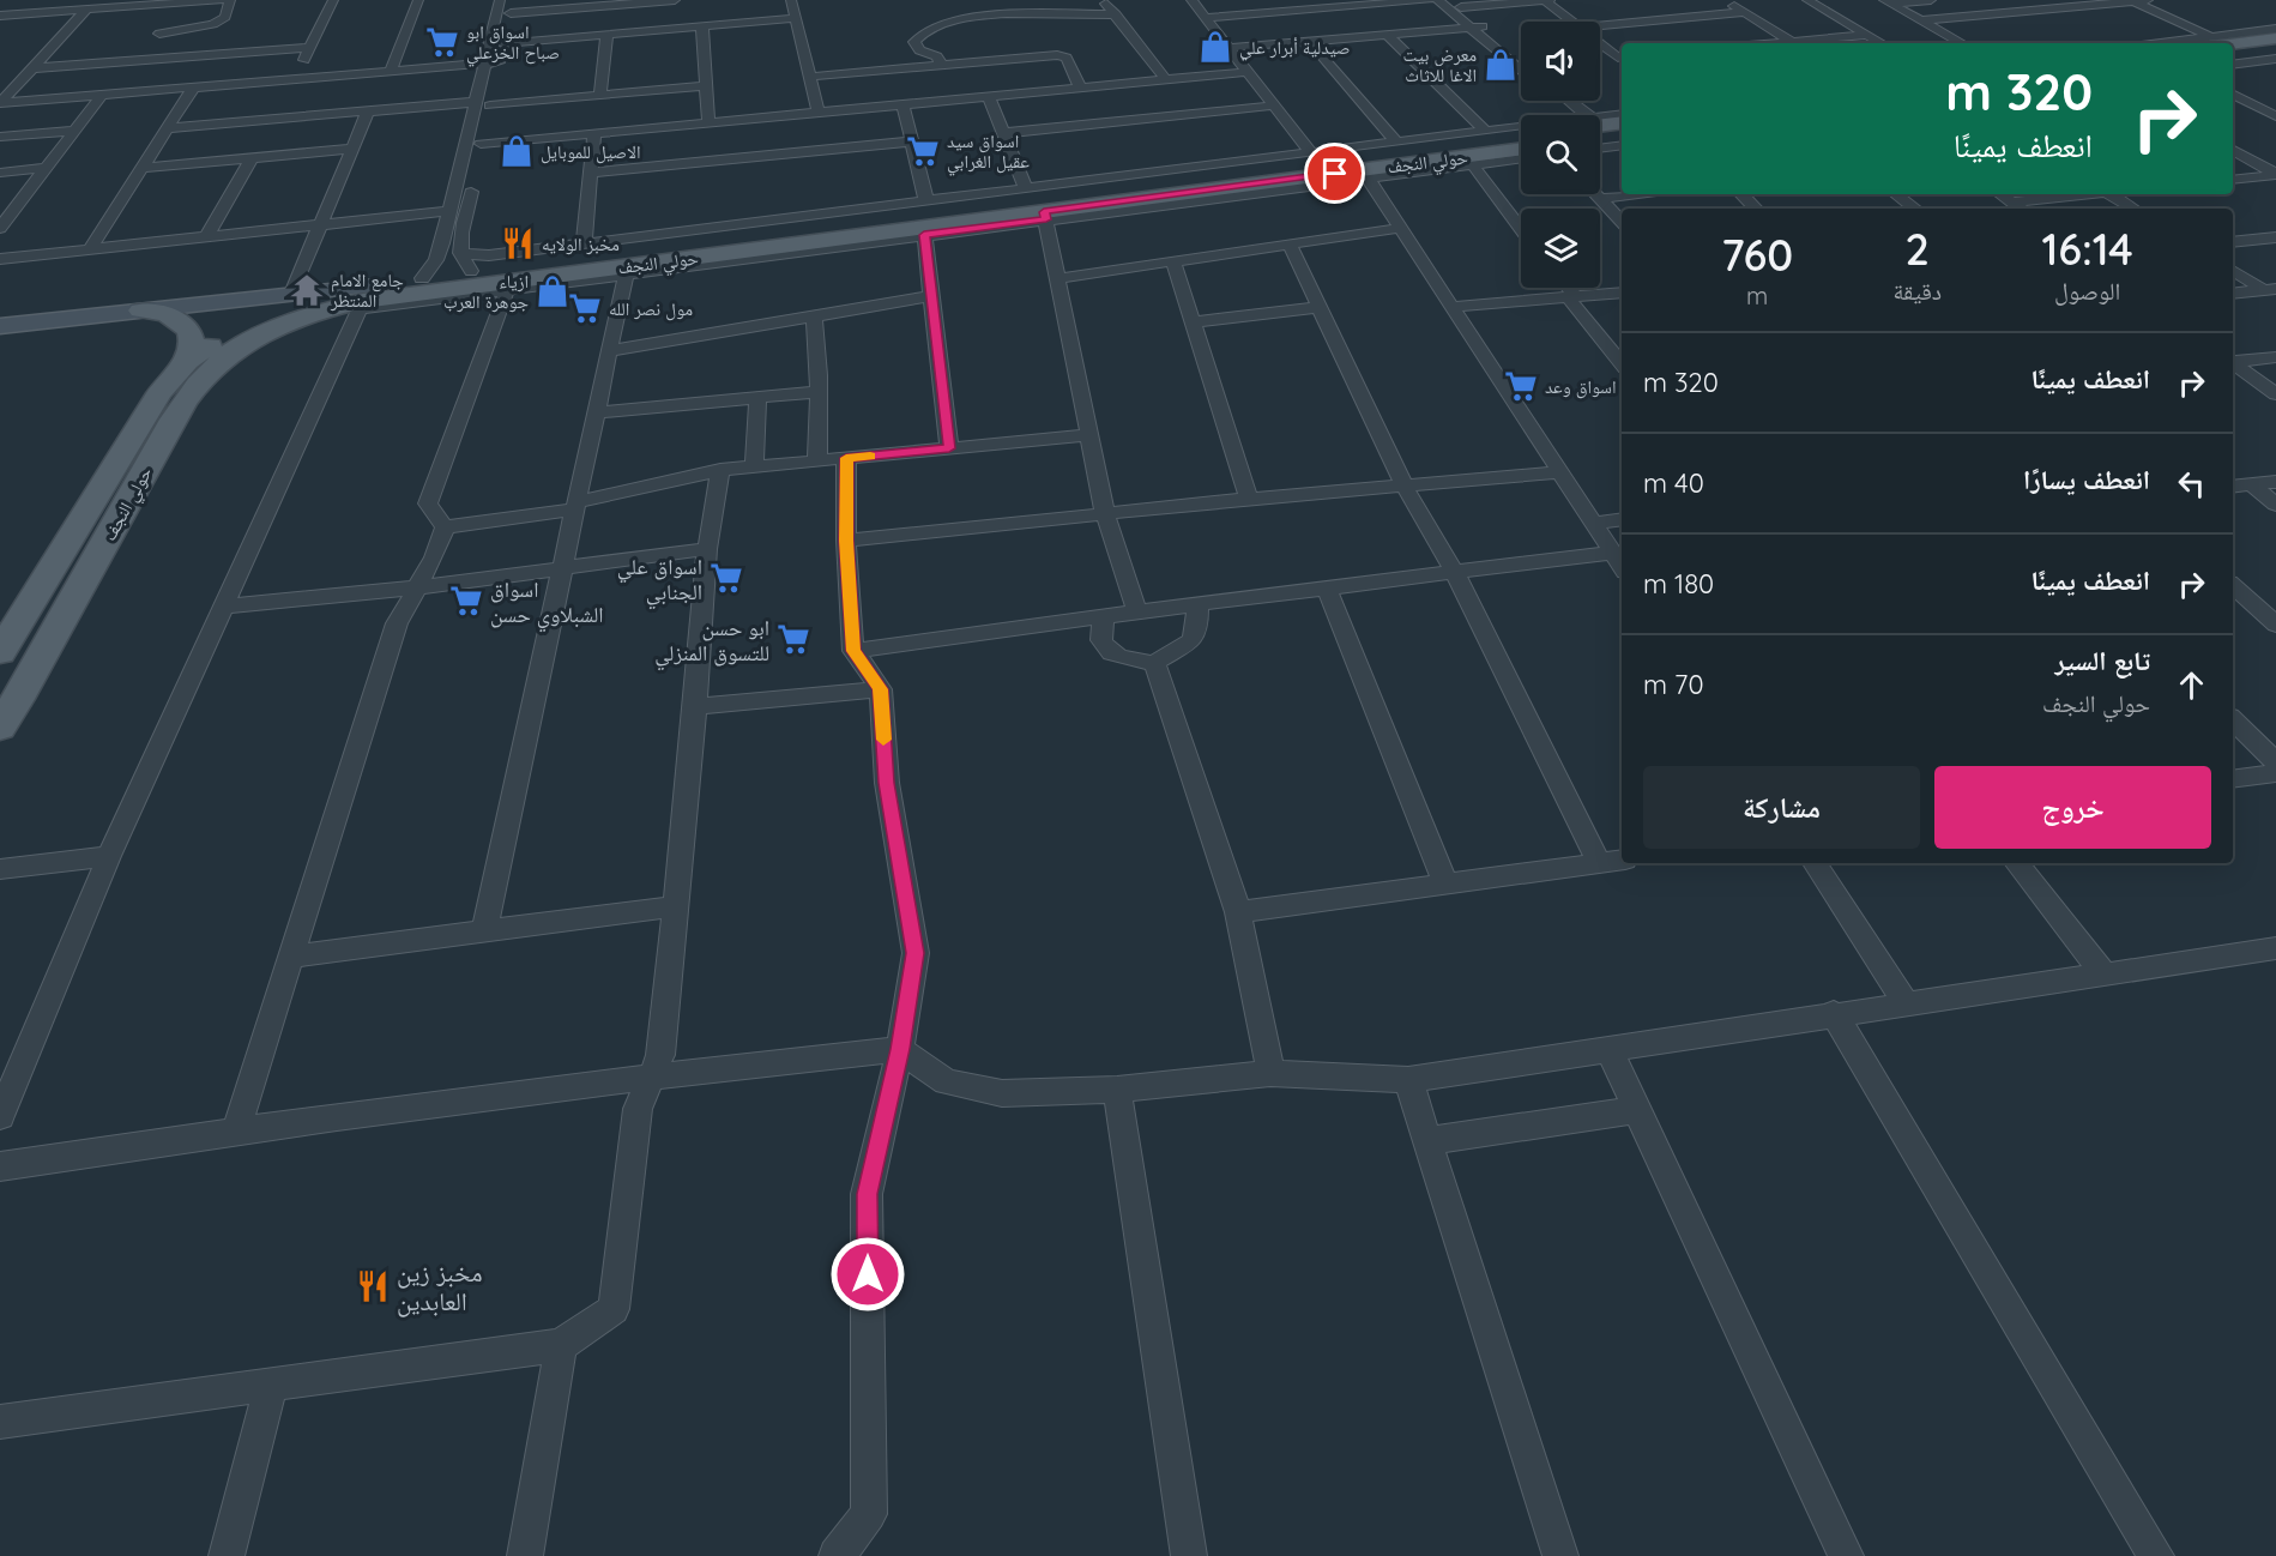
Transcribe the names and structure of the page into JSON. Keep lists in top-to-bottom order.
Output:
{
  "streets": {
    "main road": ["حولي النجف"]
  },
  "places": {
    "supermarket": [
      "اسواق ابو صباح الخزعلي",
      "اسواق سيد عقيل الغرابي",
      "مول نصر الله",
      "اسواق وعد",
      "اسواق علي الجنابي",
      "اسواق الشبلاوي حسن",
      "ابو حسن للتسوق المنزلي"
    ],
    "shop": [
      "صيدلية أبرار علي",
      "معرض بيت الاغا للاثاث",
      "الاصيل للموبايل",
      "ازياء جوهرة العرب"
    ],
    "restaurant": ["مخبز الولايه", "مخبز زين العابدين"],
    "temple": ["جامع الامام المنتظر"]
  },
  "page": {
    "turn": ["320 m", "انعطف يمينًا"],
    "eta": [
      "16:14",
      "الوصول",
      "2",
      "دقيقة",
      "760",
      "m"
    ],
    "list": [
      {
        "name": "انعطف يمينًا",
        "value": "320 m"
      },
      {
        "name": "انعطف يسارًا",
        "value": "40 m"
      },
      {
        "name": "انعطف يمينًا",
        "value": "180 m"
      },
      {
        "name": "تابع السير",
        "note": "حولي النجف",
        "value": "70 m"
      }
    ],
    "buttons": ["خروج", "مشاركة"]
  }
}
